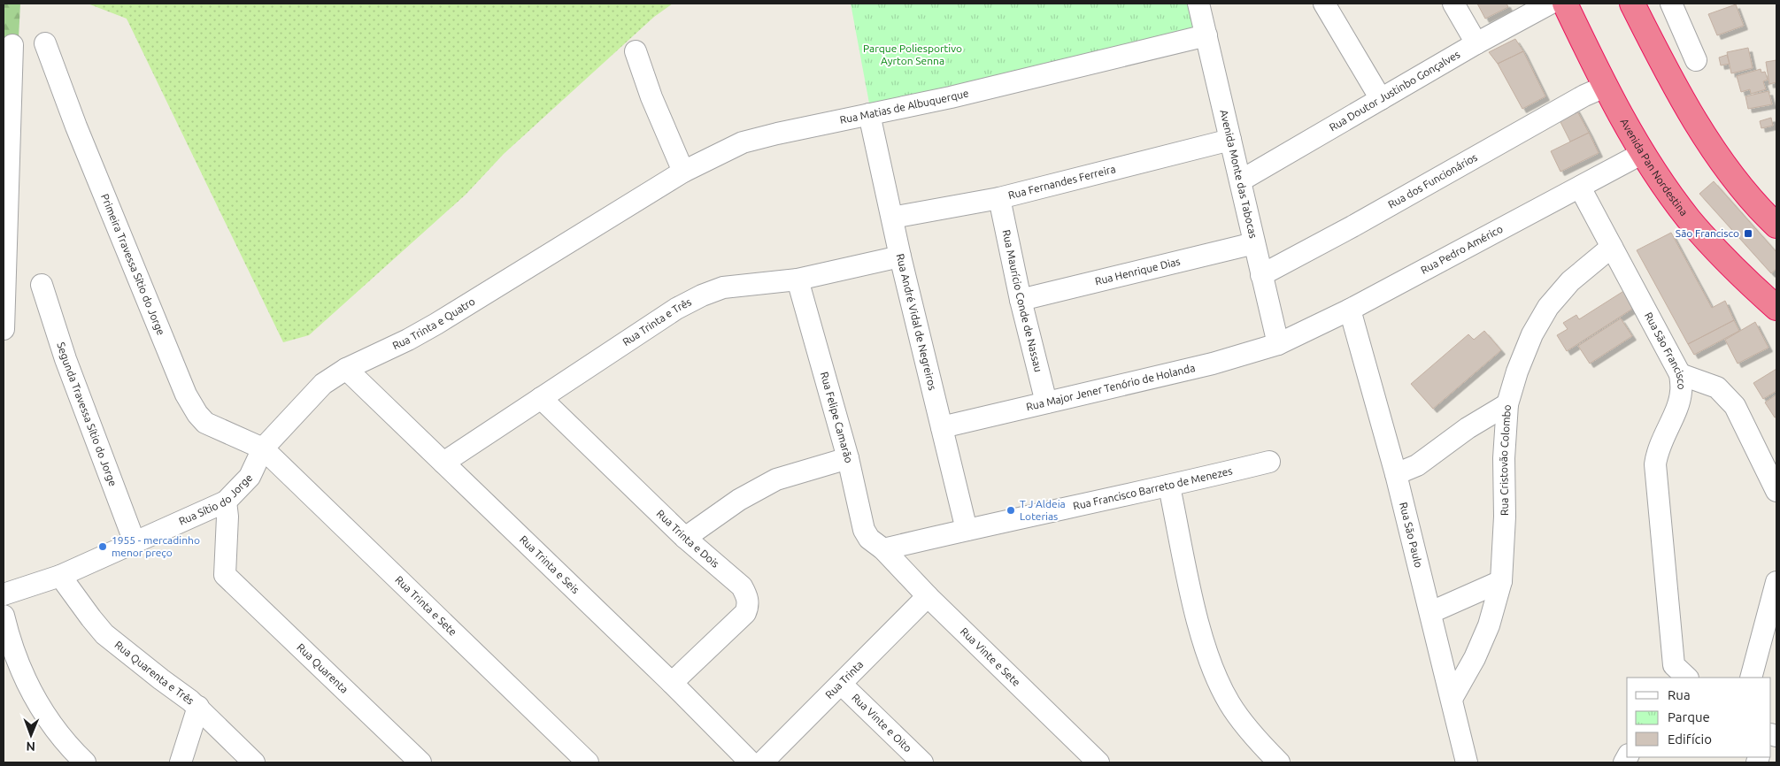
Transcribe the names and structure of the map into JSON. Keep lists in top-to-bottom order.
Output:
{
  "streets": {
    "highway": ["Avenida Pan Nordestina"],
    "street": [
      "Rua Doutor Justinbo Gonçalves",
      "Rua Matias de Albuquerque",
      "Avenida Monte das Tabocas",
      "Rua dos Funcionários",
      "Rua Fernandes Ferreira",
      "Rua Pedro Américo",
      "Primeira Travessa Sítio do Jorge",
      "Rua Henrique Dias",
      "Rua Maurício Conde de Nassau",
      "Rua André Vidal de Negreiros",
      "Rua Trinta e Três",
      "Rua Trinta e Quatro",
      "Rua São Francisco",
      "Rua Major Jener Tenório de Holanda",
      "Segunda Travessa Sítio do Jorge",
      "Rua Felipe Camarão",
      "Rua Cristovão Colombo",
      "Rua Francisco Barreto de Menezes",
      "Rua Sítio do Jorge",
      "Rua São Paulo",
      "Rua Trinta e Dois",
      "Rua Trinta e Seis",
      "Rua Trinta e Sete",
      "Rua Vinte e Sete",
      "Rua Quarenta",
      "Rua Quarenta e Três",
      "Rua Trinta",
      "Rua Vinte e Oito"
    ]
  },
  "crossings": [
    ["Rua Doutor Justinbo Gonçalves", "Avenida Monte das Tabocas"],
    ["Rua Matias de Albuquerque", "Avenida Monte das Tabocas"],
    ["Rua Matias de Albuquerque", "Rua André Vidal de Negreiros"],
    ["Rua Matias de Albuquerque", "Rua Trinta e Quatro"],
    ["Avenida Pan Nordestina", "Rua dos Funcionários"],
    ["Avenida Pan Nordestina", "Rua Pedro Américo"],
    ["Avenida Monte das Tabocas", "Rua dos Funcionários"],
    ["Avenida Monte das Tabocas", "Rua Fernandes Ferreira"],
    ["Avenida Monte das Tabocas", "Rua Pedro Américo"],
    ["Avenida Monte das Tabocas", "Rua Henrique Dias"],
    ["Avenida Monte das Tabocas", "Rua Major Jener Tenório de Holanda"],
    ["Rua Fernandes Ferreira", "Rua Maurício Conde de Nassau"],
    ["Rua Fernandes Ferreira", "Rua André Vidal de Negreiros"],
    ["Rua Pedro Américo", "Rua São Francisco"],
    ["Rua Pedro Américo", "Rua Major Jener Tenório de Holanda"],
    ["Rua Pedro Américo", "Rua São Paulo"],
    ["Primeira Travessa Sítio do Jorge", "Rua Trinta e Quatro"],
    ["Primeira Travessa Sítio do Jorge", "Rua Sítio do Jorge"],
    ["Primeira Travessa Sítio do Jorge", "Rua Trinta e Sete"],
    ["Rua Henrique Dias", "Rua Maurício Conde de Nassau"],
    ["Rua Maurício Conde de Nassau", "Rua Major Jener Tenório de Holanda"],
    ["Rua André Vidal de Negreiros", "Rua Trinta e Três"],
    ["Rua André Vidal de Negreiros", "Rua Major Jener Tenório de Holanda"],
    ["Rua André Vidal de Negreiros", "Rua Francisco Barreto de Menezes"],
    ["Rua Trinta e Três", "Rua Felipe Camarão"],
    ["Rua Trinta e Três", "Rua Trinta e Dois"],
    ["Rua Trinta e Três", "Rua Trinta e Seis"],
    ["Rua Trinta e Quatro", "Rua Sítio do Jorge"],
    ["Rua Trinta e Quatro", "Rua Trinta e Seis"],
    ["Rua Trinta e Quatro", "Rua Trinta e Sete"],
    ["Rua São Francisco", "Rua Cristovão Colombo"],
    ["Segunda Travessa Sítio do Jorge", "Rua Sítio do Jorge"],
    ["Rua Felipe Camarão", "Rua Francisco Barreto de Menezes"],
    ["Rua Felipe Camarão", "Rua Vinte e Sete"],
    ["Rua Cristovão Colombo", "Rua São Paulo"],
    ["Rua Francisco Barreto de Menezes", "Rua Vinte e Sete"],
    ["Rua Sítio do Jorge", "Rua Trinta e Sete"],
    ["Rua Sítio do Jorge", "Rua Quarenta"],
    ["Rua Sítio do Jorge", "Rua Quarenta e Três"],
    ["Rua Trinta e Dois", "Rua Trinta e Seis"],
    ["Rua Vinte e Sete", "Rua Trinta"],
    ["Rua Trinta", "Rua Vinte e Oito"]
  ],
  "parks": ["Parque Poliesportivo Ayrton Senna"],
  "places": {
    "transit": ["São Francisco"],
    "other": ["T J Aldeia Loterias", "1955 - mercadinho menor preço"]
  },
  "legend": ["Rua", "Parque", "Edifício"],
  "north": "bottom"
}
